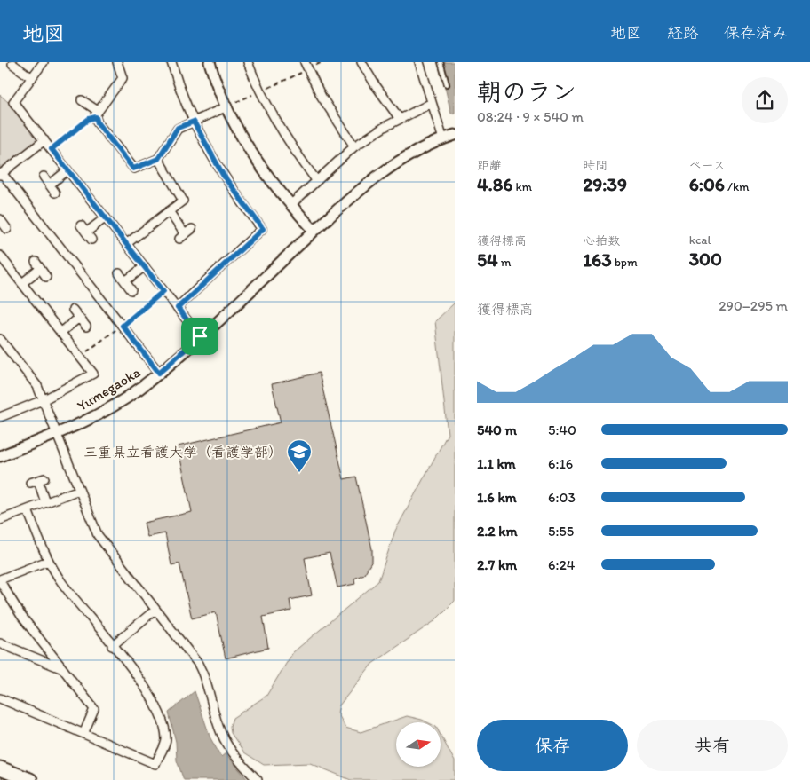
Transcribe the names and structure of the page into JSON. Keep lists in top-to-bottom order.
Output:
{
  "streets": {
    "street": ["Yumegaoka"]
  },
  "places": {
    "school or university": ["三重県立看護大学（看護学部）"]
  },
  "north": "right",
  "page": {
    "header": "地図",
    "nav": ["地図", "経路", "保存済み"],
    "heading": ["朝のラン", "08:24 · 9 × 540 m"],
    "stats": [
      ["距離", "4.86 km"],
      ["時間", "29:39"],
      ["ペース", "6:06 /km"],
      ["獲得標高", "54 m"],
      ["心拍数", "163 bpm"],
      ["kcal", "300"]
    ],
    "chart": ["獲得標高", "290–295 m"],
    "list": [
      {
        "name": "540 m",
        "note": "5:40"
      },
      {
        "name": "1.1 km",
        "note": "6:16"
      },
      {
        "name": "1.6 km",
        "note": "6:03"
      },
      {
        "name": "2.2 km",
        "note": "5:55"
      },
      {
        "name": "2.7 km",
        "note": "6:24"
      }
    ],
    "buttons": ["保存", "共有"]
  }
}
